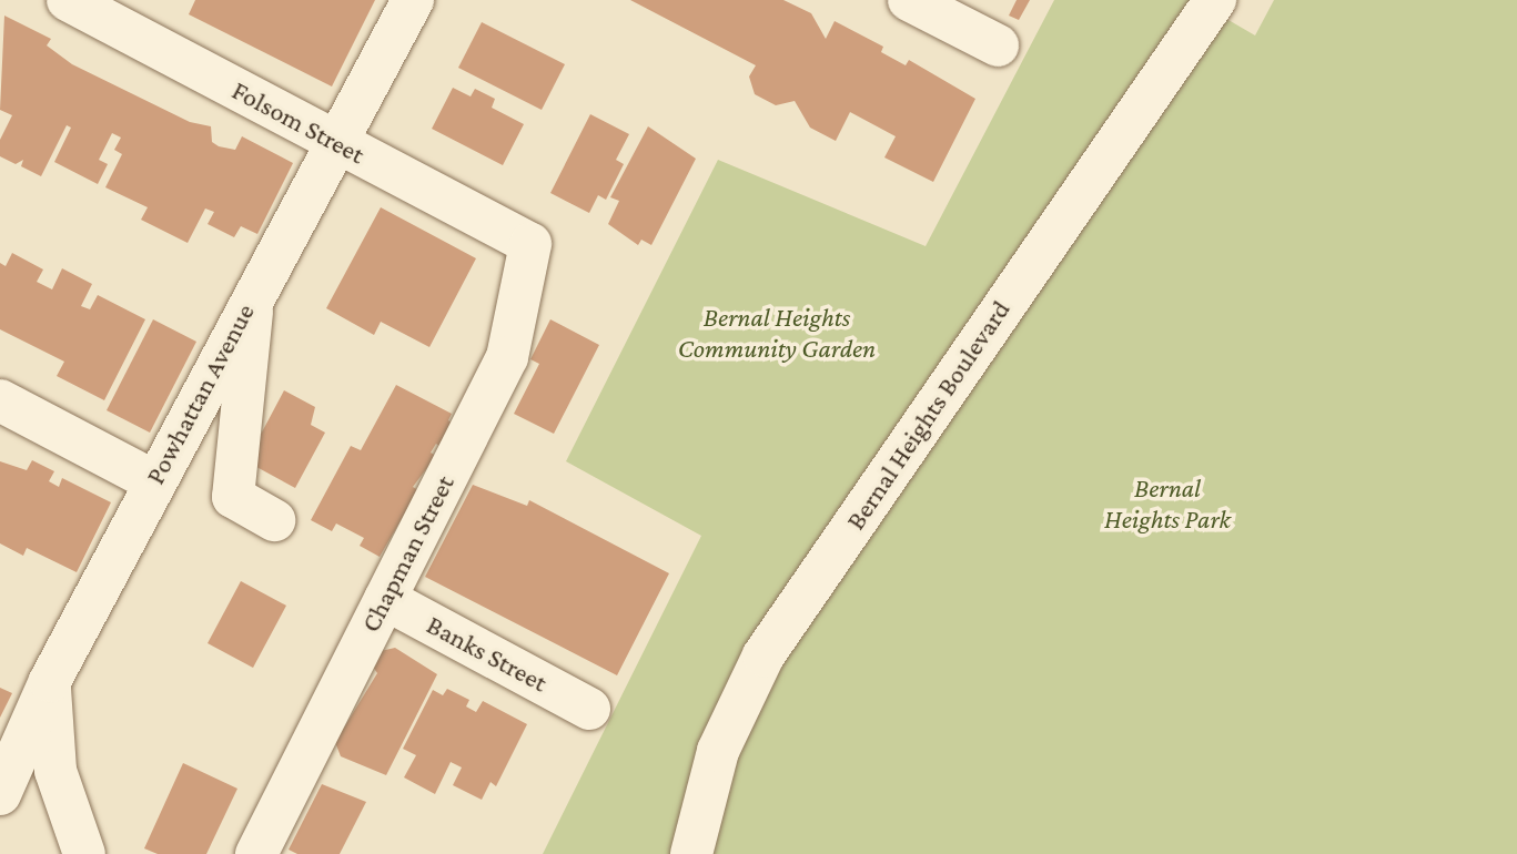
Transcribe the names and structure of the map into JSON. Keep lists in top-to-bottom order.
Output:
{
  "streets": {
    "street": [
      "Folsom Street",
      "Powhattan Avenue",
      "Bernal Heights Boulevard",
      "Chapman Street",
      "Banks Street"
    ]
  },
  "crossings": [
    ["Folsom Street", "Powhattan Avenue"],
    ["Folsom Street", "Chapman Street"],
    ["Chapman Street", "Banks Street"]
  ],
  "parks": ["Bernal Heights Community Garden", "Bernal Heights Park"]
}
